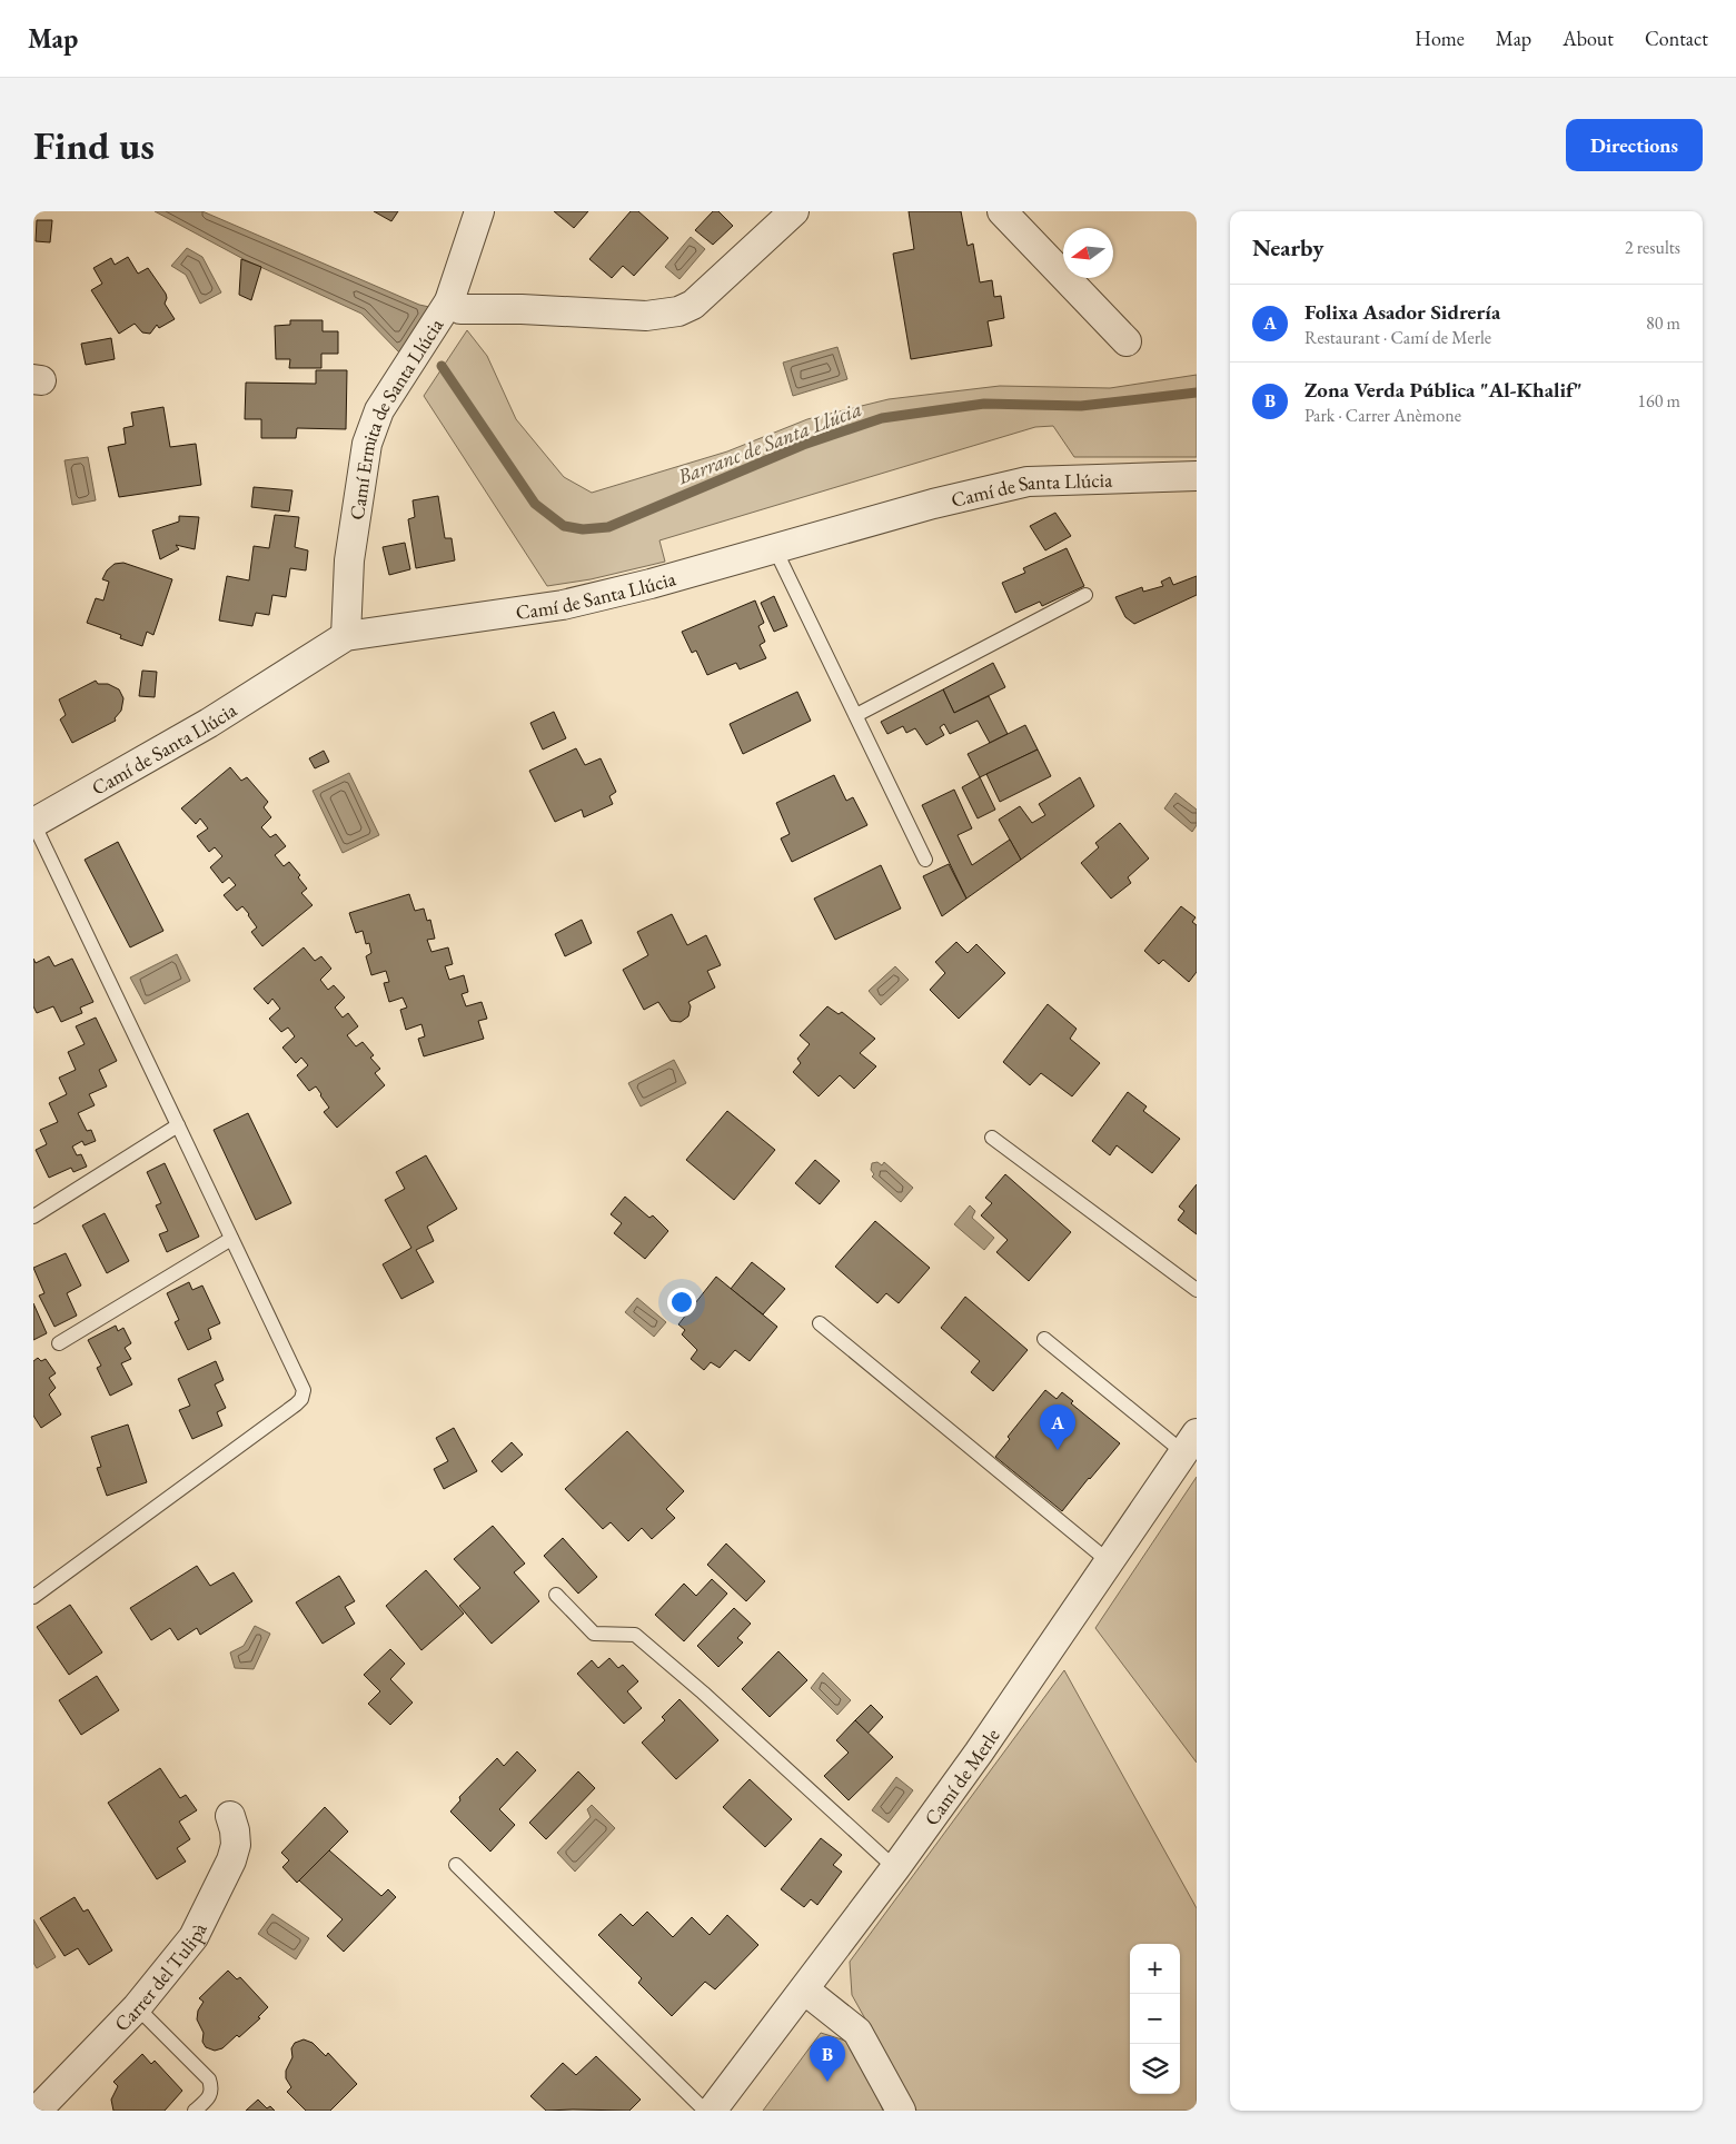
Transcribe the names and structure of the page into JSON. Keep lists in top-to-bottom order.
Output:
{
  "streets": {
    "street": [
      "Camí Ermita de Santa Llúcia",
      "Camí de Santa Llúcia",
      "Camí de Merle",
      "Carrer del Tulipà"
    ]
  },
  "crossings": [
    ["Camí Ermita de Santa Llúcia", "Camí de Santa Llúcia"]
  ],
  "water": ["Barranc de Santa Llúcia"],
  "north": "left",
  "page": {
    "header": "Map",
    "nav": [
      "Home",
      "Map",
      "About",
      "Contact"
    ],
    "buttons": "Directions",
    "title": "Find us",
    "heading": ["Nearby", "2 results"],
    "list": [
      {
        "mark": "A",
        "name": "Folixa Asador Sidrería",
        "note": "Restaurant · Camí de Merle",
        "value": "80 m"
      },
      {
        "mark": "B",
        "name": "Zona Verda Pública \"Al-Khalif\"",
        "note": "Park · Carrer Anèmone",
        "value": "160 m"
      }
    ],
    "pins": ["A", "B"],
    "map_buttons": ["+", "−"]
  }
}
